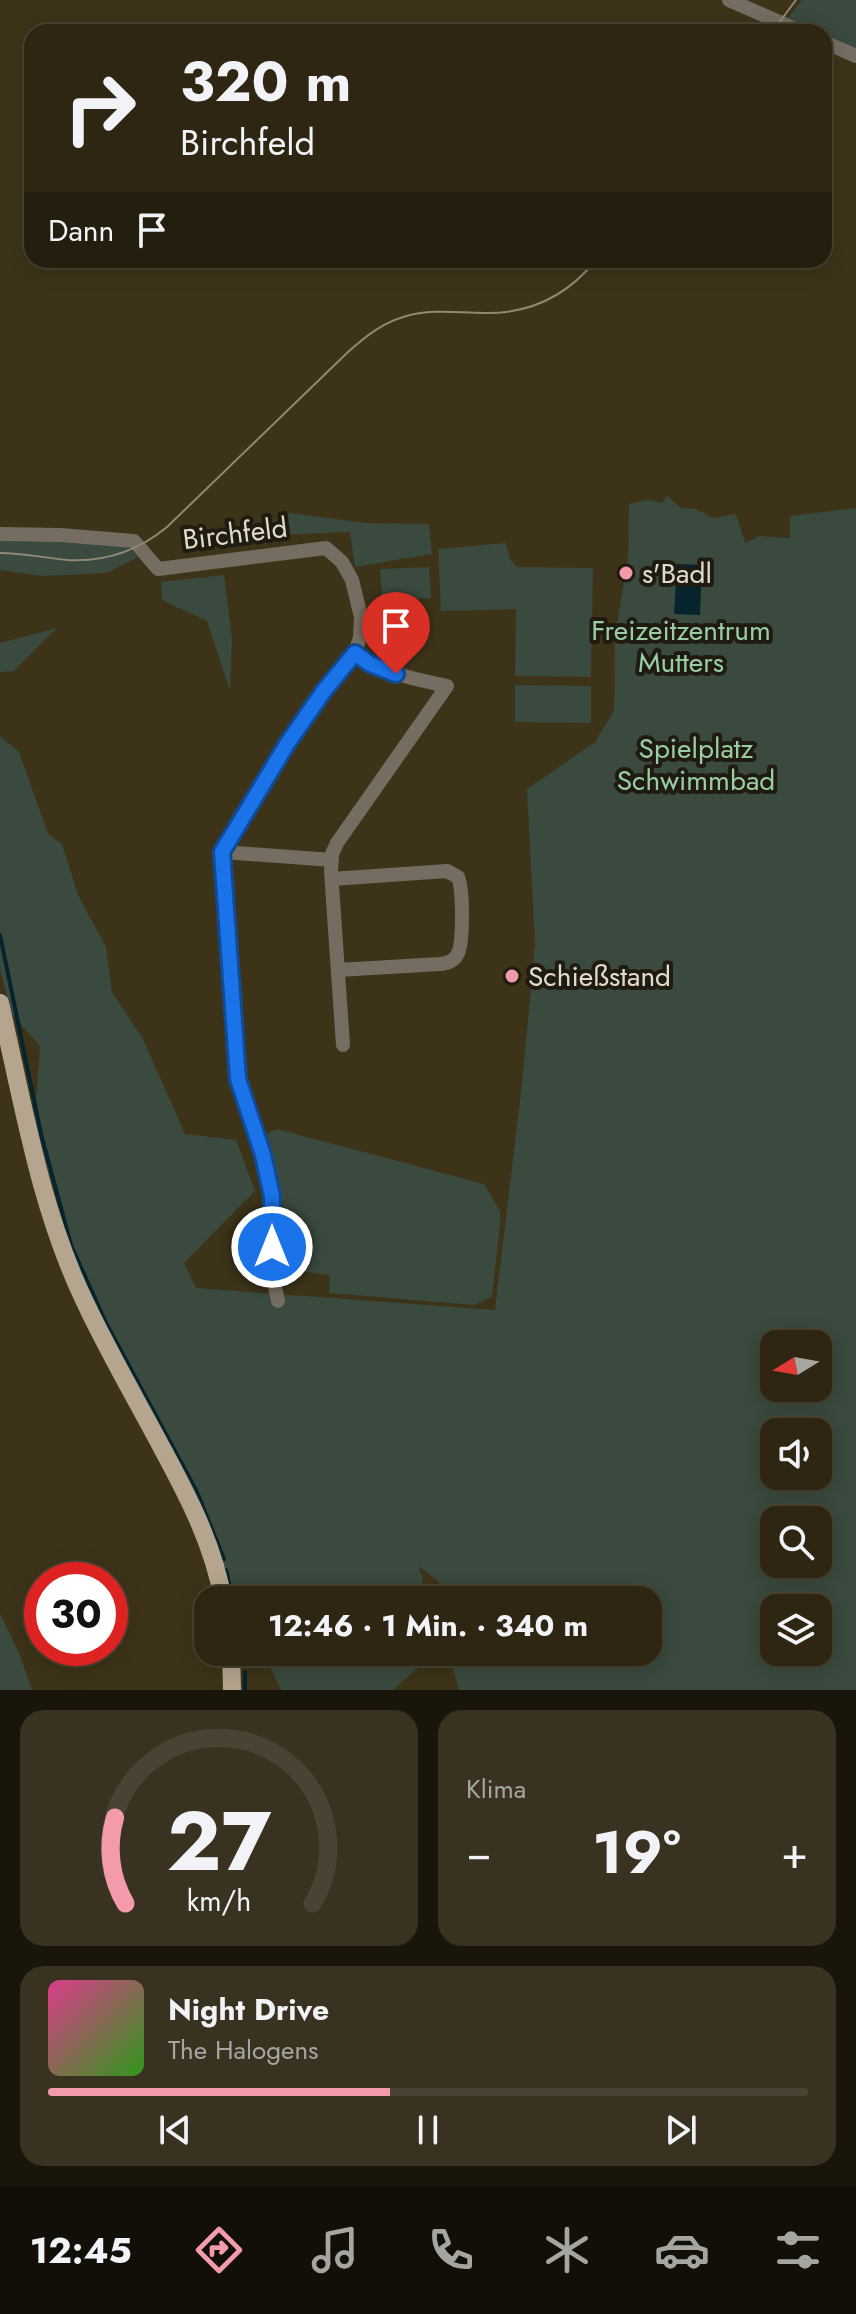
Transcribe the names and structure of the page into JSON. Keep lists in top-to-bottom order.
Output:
{
  "streets": {
    "street": ["Birchfeld"]
  },
  "parks": ["Freizeitzentrum Mutters", "Spielplatz Schwimmbad"],
  "places": ["s'Badl", "Schießstand"],
  "north": "left",
  "page": {
    "turn": ["320 m", "Birchfeld"],
    "then": "Dann",
    "limit": "30",
    "trip": "12:46 · 1 Min. · 340 m",
    "tile": "Klima",
    "heat": ["−", "19°", "+"],
    "song": ["Night Drive", "The Halogens"],
    "tabs": "12:45",
    "gauge": ["27", "km/h"]
  }
}
